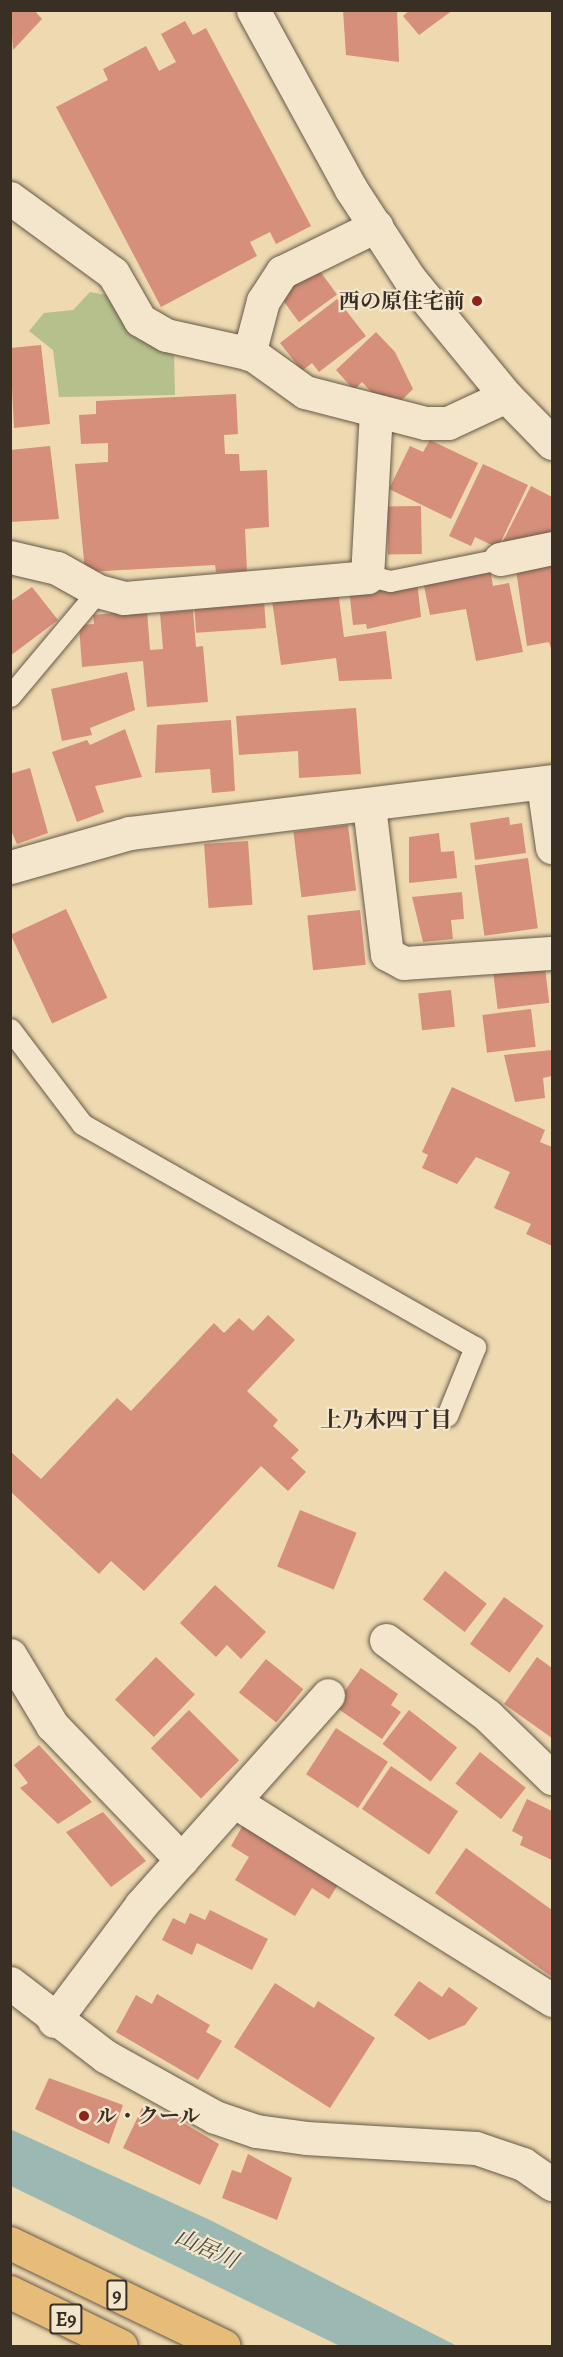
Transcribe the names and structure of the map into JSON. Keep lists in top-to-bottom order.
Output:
{
  "streets": {
    "highway": ["9", "E9"]
  },
  "districts": ["上乃木四丁目"],
  "water": ["山居川"],
  "places": ["西の原住宅前", "ル・クール"]
}
